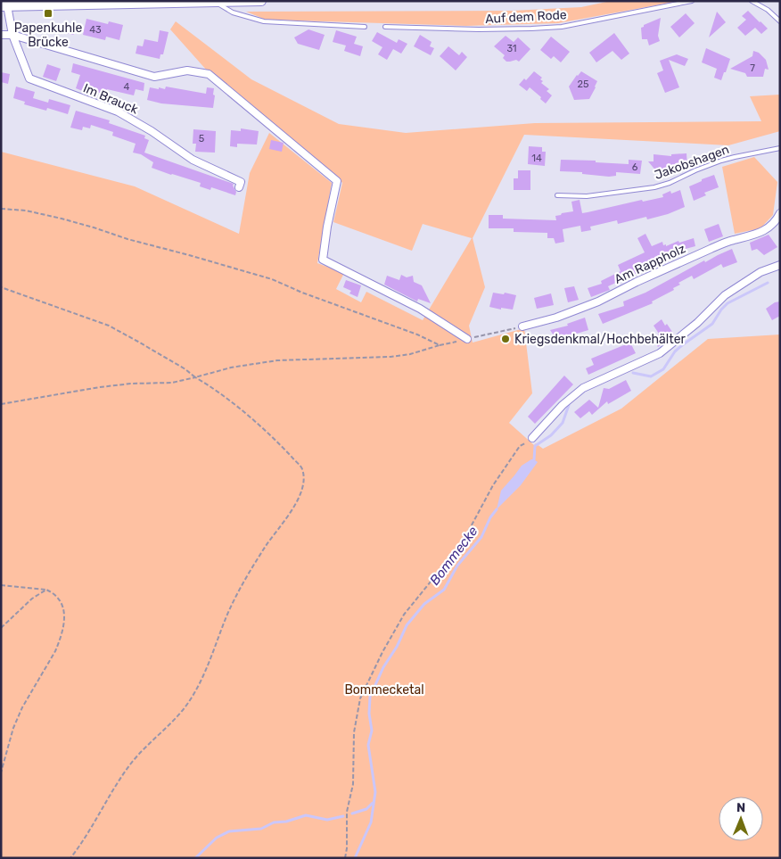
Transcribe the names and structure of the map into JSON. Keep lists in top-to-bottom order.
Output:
{
  "streets": {
    "street": ["Im Brauck", "Am Rappholz"],
    "lane": ["Auf dem Rode", "Jakobshagen"]
  },
  "water": ["Bommecke"],
  "parks": ["Bommecketal"],
  "places": {
    "transit": ["Papenkuhle Brücke"],
    "other": ["Kriegsdenkmal/Hochbehälter"]
  },
  "house_numbers": [
    "43",
    "31",
    "7",
    "25",
    "4",
    "5",
    "14",
    "6"
  ],
  "north": "top"
}
